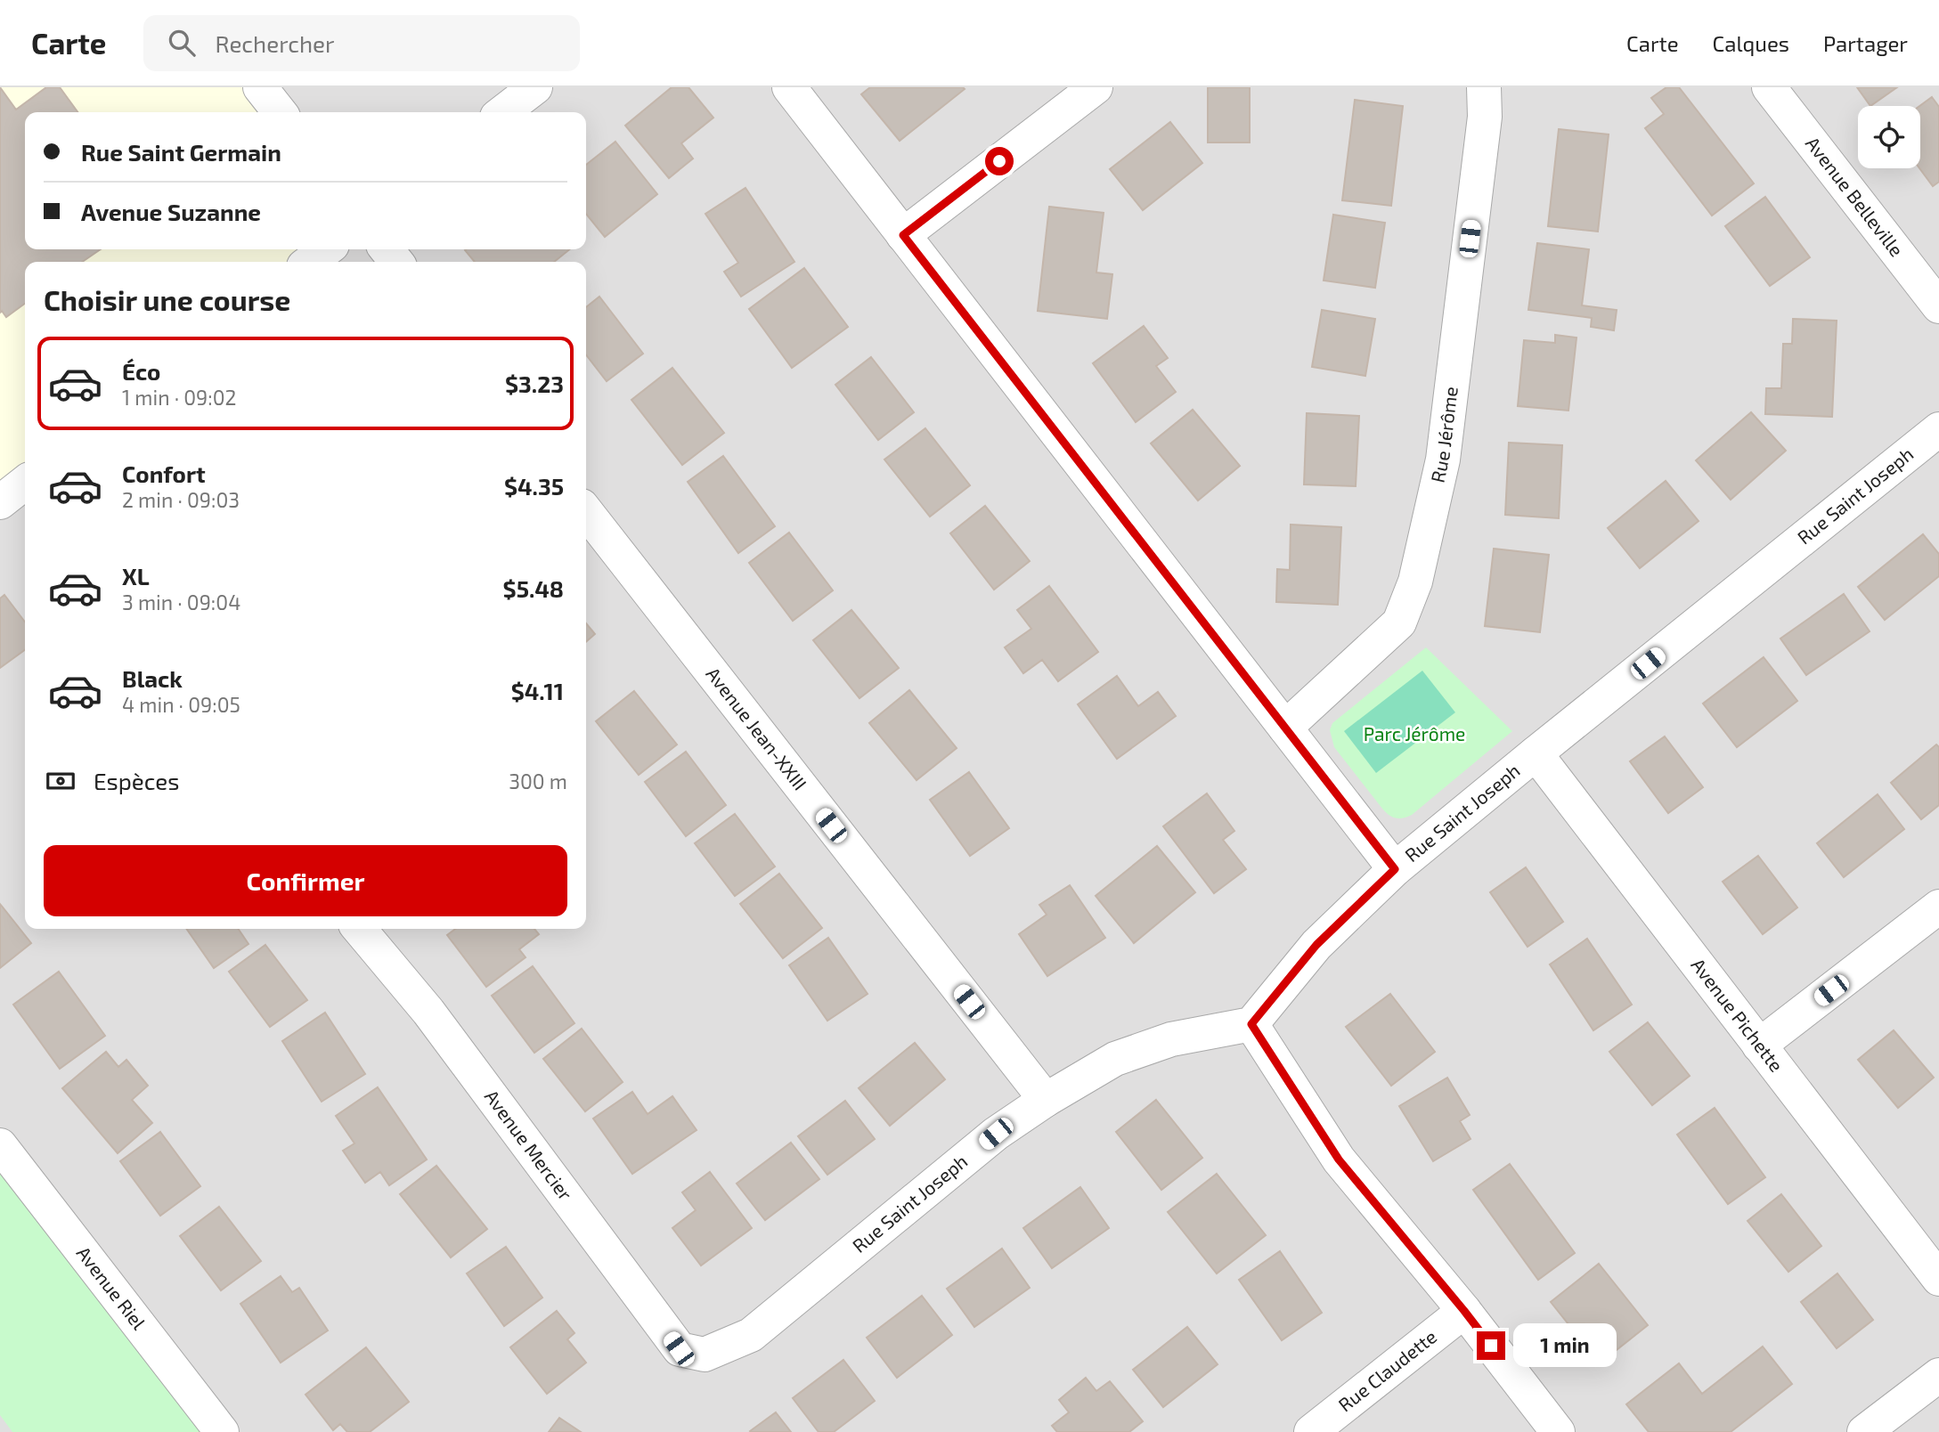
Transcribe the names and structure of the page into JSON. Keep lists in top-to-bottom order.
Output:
{
  "streets": {
    "street": [
      "Avenue Belleville",
      "Rue Jérôme",
      "Rue Saint Joseph",
      "Avenue Jean-XXIII",
      "Avenue Pichette",
      "Avenue Mercier",
      "Avenue Riel",
      "Rue Claudette"
    ]
  },
  "crossings": [
    ["Rue Saint Joseph", "Avenue Jean-XXIII"],
    ["Rue Saint Joseph", "Avenue Pichette"],
    ["Rue Saint Joseph", "Avenue Mercier"]
  ],
  "parks": ["Parc Jérôme"],
  "page": {
    "header": "Carte",
    "search": "Rechercher",
    "nav": ["Carte", "Calques", "Partager"],
    "banner": ["Rue Saint Germain", "Avenue Suzanne"],
    "heading": "Choisir une course",
    "list": [
      {
        "name": "Éco",
        "note": "1 min · 09:02",
        "value": "$3.23"
      },
      {
        "name": "Confort",
        "note": "2 min · 09:03",
        "value": "$4.35"
      },
      {
        "name": "XL",
        "note": "3 min · 09:04",
        "value": "$5.48"
      },
      {
        "name": "Black",
        "note": "4 min · 09:05",
        "value": "$4.11"
      }
    ],
    "pay": ["Espèces", "300 m"],
    "buttons": "Confirmer",
    "bubble": "1 min"
  }
}
